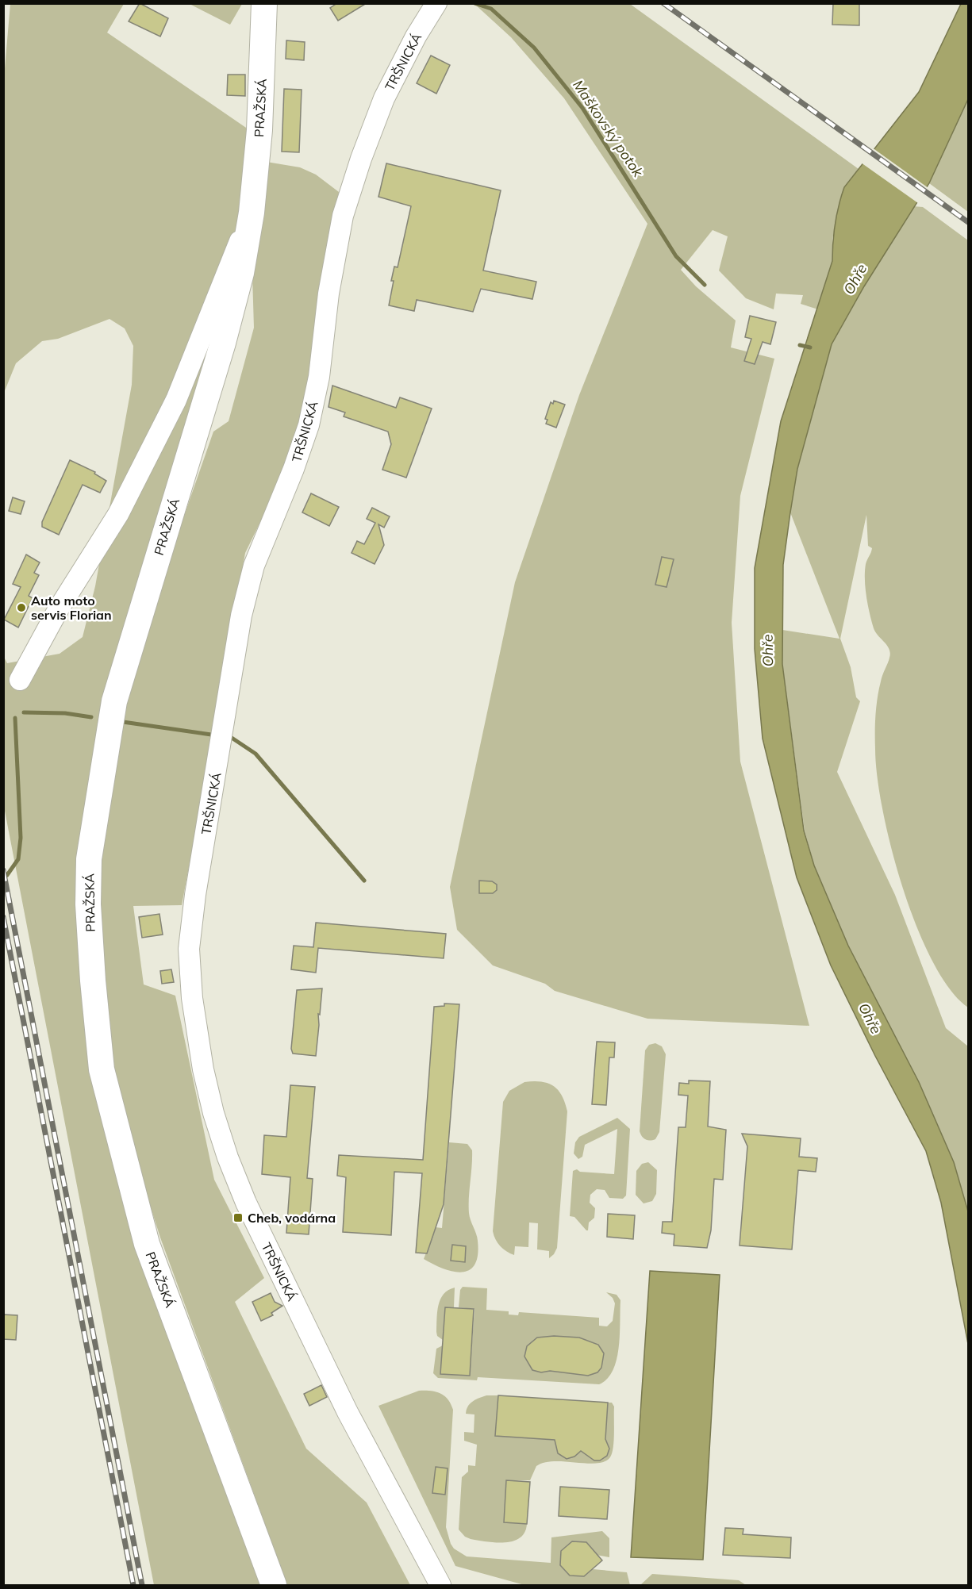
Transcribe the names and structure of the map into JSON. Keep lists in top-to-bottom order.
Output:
{
  "streets": {
    "main road": ["PRAŽSKÁ"],
    "street": ["TRŠNICKÁ"]
  },
  "water": ["Maškovský potok", "Ohře"],
  "places": {
    "other": ["Auto moto servis Florian"],
    "transit": ["Cheb, vodárna"]
  }
}
